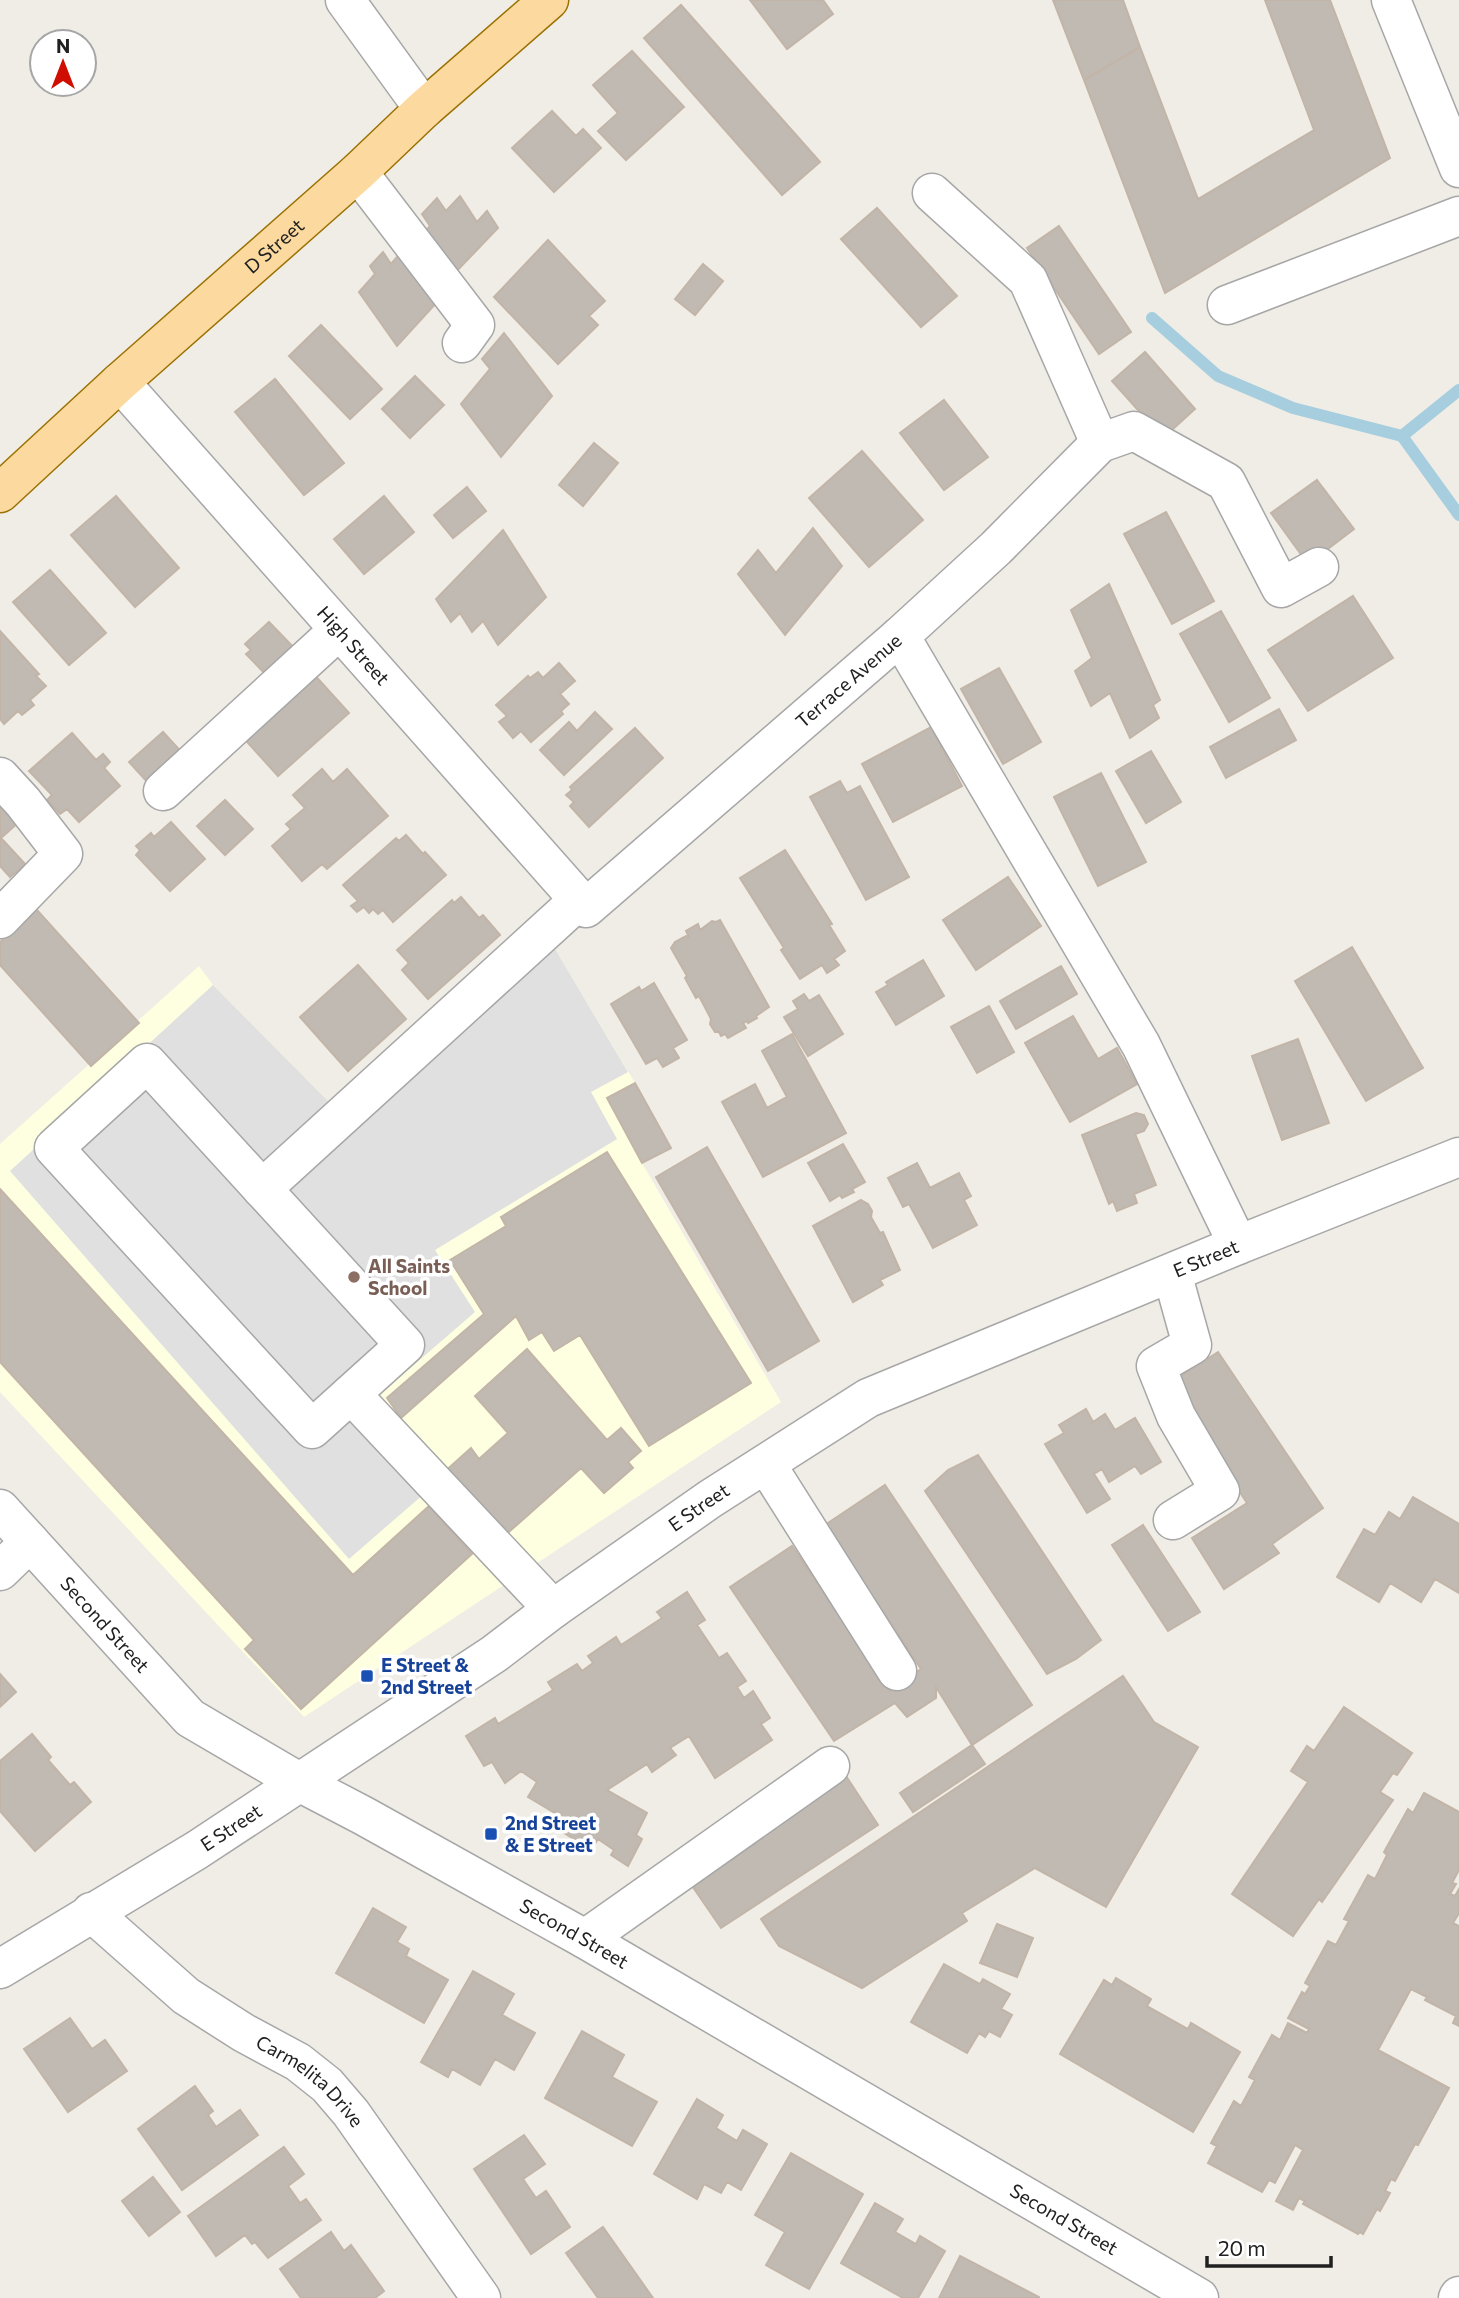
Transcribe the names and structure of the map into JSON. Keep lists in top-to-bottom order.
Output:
{
  "streets": {
    "main road": ["D Street"],
    "street": [
      "High Street",
      "Terrace Avenue",
      "E Street",
      "Second Street",
      "Carmelita Drive"
    ]
  },
  "crossings": [
    ["D Street", "High Street"],
    ["High Street", "Terrace Avenue"],
    ["E Street", "Second Street"],
    ["E Street", "Carmelita Drive"]
  ],
  "places": {
    "other": ["All Saints School"],
    "transit": ["E Street & 2nd Street", "2nd Street & E Street"]
  },
  "scale_bar": "20 m",
  "north": "top"
}
